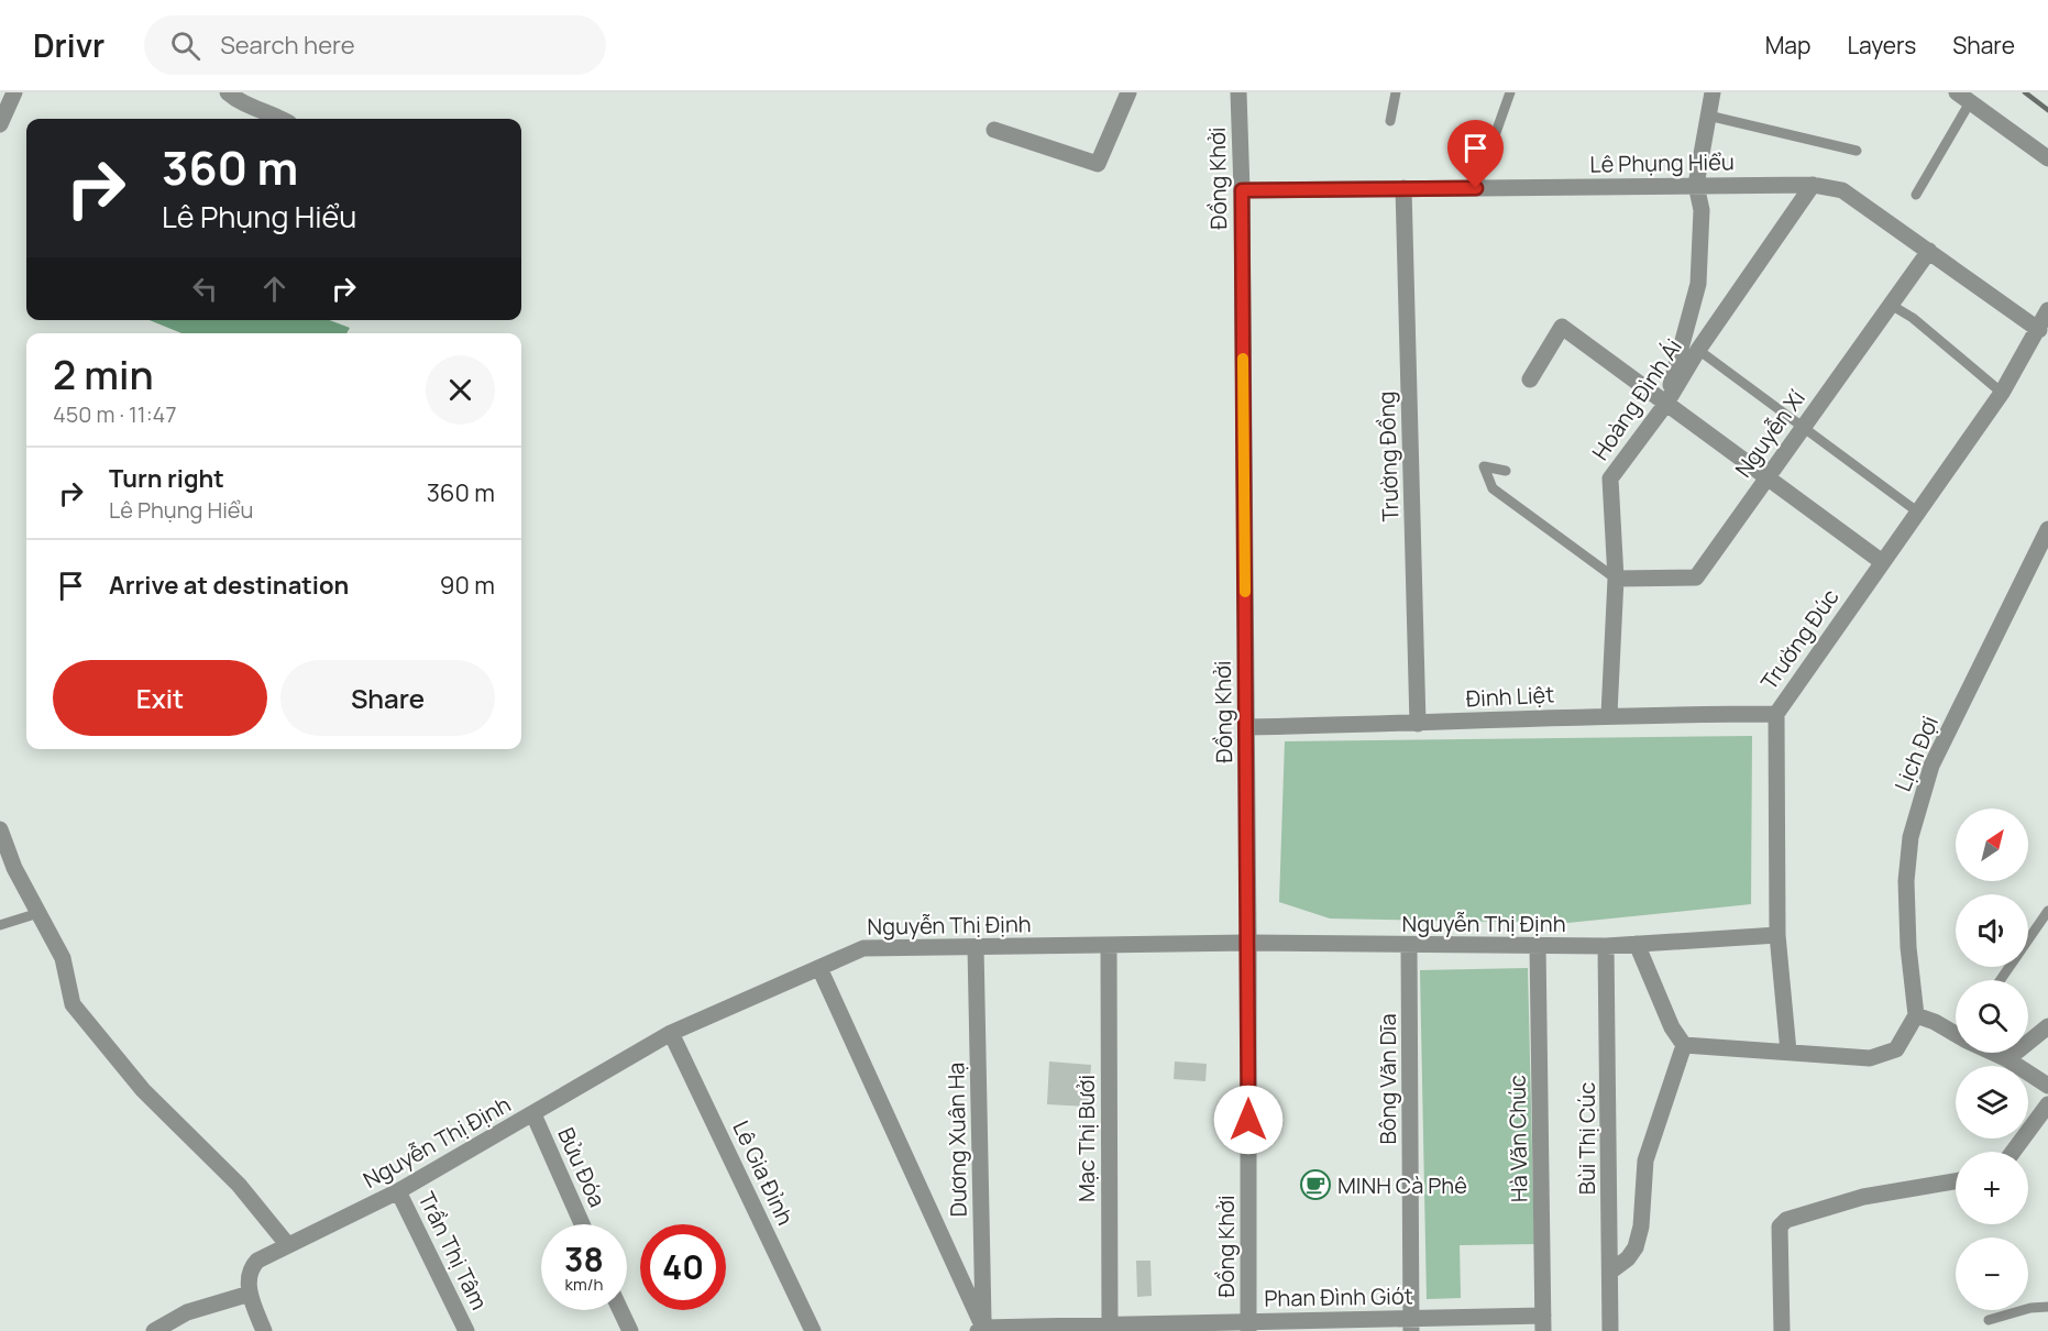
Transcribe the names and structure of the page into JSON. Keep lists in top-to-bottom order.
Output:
{
  "streets": {
    "street": [
      "Lê Phụng Hiểu",
      "Đồng Khởi",
      "Hoàng Đình Ái",
      "Nguyễn Xí",
      "Trường Đồng",
      "Trường Đúc",
      "Đinh Liệt",
      "Lịch Đợi",
      "Nguyễn Thị Định",
      "Bông Văn Dĩa",
      "Mạc Thị Bưởi",
      "Hà Văn Chúc",
      "Bùi Thị Cúc",
      "Dương Xuân Hạ",
      "Bửu Đóa",
      "Lê Gia Đỉnh",
      "Trần Thị Tâm",
      "Phan Đình Giót"
    ]
  },
  "crossings": [
    ["Lê Phụng Hiểu", "Đồng Khởi"],
    ["Lê Phụng Hiểu", "Hoàng Đình Ái"],
    ["Lê Phụng Hiểu", "Nguyễn Xí"],
    ["Lê Phụng Hiểu", "Trường Đồng"],
    ["Lê Phụng Hiểu", "Trường Đúc"],
    ["Đồng Khởi", "Đinh Liệt"],
    ["Đồng Khởi", "Nguyễn Thị Định"],
    ["Đồng Khởi", "Phan Đình Giót"],
    ["Hoàng Đình Ái", "Nguyễn Xí"],
    ["Hoàng Đình Ái", "Đinh Liệt"],
    ["Trường Đồng", "Đinh Liệt"],
    ["Trường Đúc", "Đinh Liệt"],
    ["Trường Đúc", "Nguyễn Thị Định"],
    ["Nguyễn Thị Định", "Bông Văn Dĩa"],
    ["Nguyễn Thị Định", "Mạc Thị Bưởi"],
    ["Nguyễn Thị Định", "Hà Văn Chúc"],
    ["Nguyễn Thị Định", "Bùi Thị Cúc"],
    ["Nguyễn Thị Định", "Dương Xuân Hạ"],
    ["Nguyễn Thị Định", "Bửu Đóa"],
    ["Nguyễn Thị Định", "Lê Gia Đỉnh"],
    ["Nguyễn Thị Định", "Trần Thị Tâm"],
    ["Bông Văn Dĩa", "Phan Đình Giót"],
    ["Mạc Thị Bưởi", "Phan Đình Giót"],
    ["Hà Văn Chúc", "Phan Đình Giót"],
    ["Dương Xuân Hạ", "Phan Đình Giót"]
  ],
  "places": {
    "cafe": ["MINH Cà Phê"]
  },
  "north": "top right",
  "page": {
    "header": "Drivr",
    "search": "Search here",
    "nav": ["Map", "Layers", "Share"],
    "turn": ["360 m", "Lê Phụng Hiểu"],
    "heading": ["2 min", "450 m · 11:47"],
    "list": [
      {
        "name": "Turn right",
        "note": "Lê Phụng Hiểu",
        "value": "360 m"
      },
      {
        "name": "Arrive at destination",
        "value": "90 m"
      }
    ],
    "buttons": ["Exit", "Share"],
    "map_buttons": ["+", "−"],
    "speed": "38 km/h",
    "limit": "40"
  }
}
